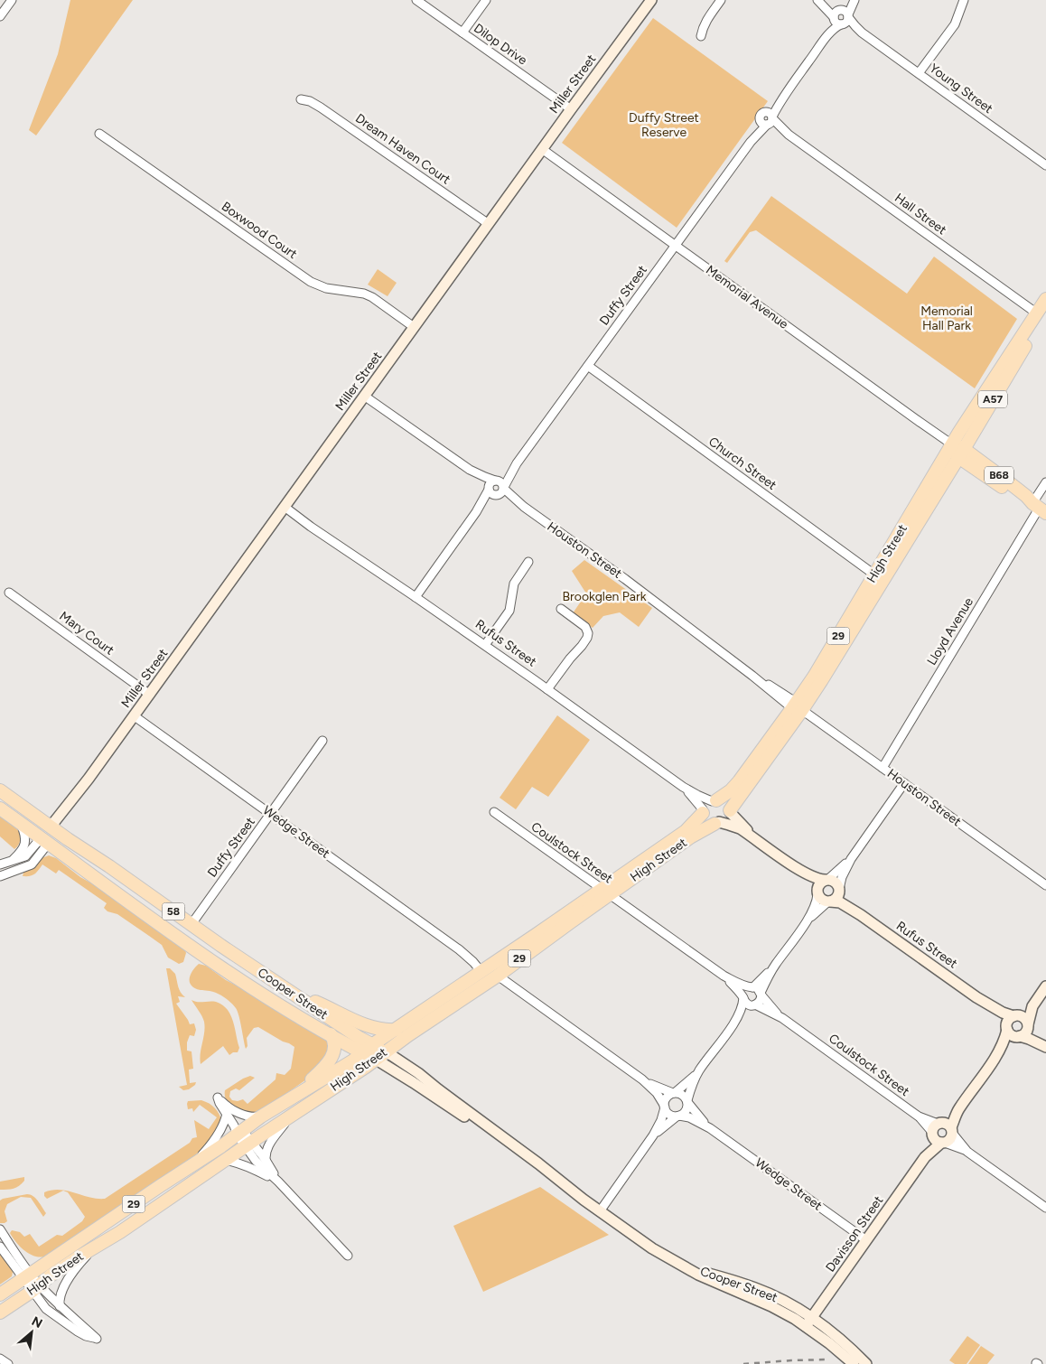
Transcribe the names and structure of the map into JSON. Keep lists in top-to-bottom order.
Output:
{
  "streets": {
    "main road": [
      "Memorial Avenue",
      "A57",
      "B68",
      "High Street",
      "29",
      "58",
      "Cooper Street"
    ],
    "street": [
      "Dilop Drive",
      "Miller Street",
      "Young Street",
      "Dream Haven Court",
      "Hall Street",
      "Boxwood Court",
      "Duffy Street",
      "Church Street",
      "Houston Street",
      "Lloyd Avenue",
      "Mary Court",
      "Rufus Street",
      "Wedge Street",
      "Coulstock Street",
      "Davisson Street"
    ]
  },
  "crossings": [
    ["Dilop Drive", "Miller Street"],
    ["Miller Street", "Dream Haven Court"],
    ["Miller Street", "Boxwood Court"],
    ["Miller Street", "Memorial Avenue"],
    ["Miller Street", "Houston Street"],
    ["Miller Street", "Mary Court"],
    ["Miller Street", "Rufus Street"],
    ["Miller Street", "Wedge Street"],
    ["Miller Street", "Cooper Street"],
    ["Young Street", "Duffy Street"],
    ["Hall Street", "Duffy Street"],
    ["Hall Street", "High Street"],
    ["Duffy Street", "Memorial Avenue"],
    ["Duffy Street", "Church Street"],
    ["Duffy Street", "Houston Street"],
    ["Duffy Street", "Wedge Street"],
    ["Duffy Street", "Cooper Street"],
    ["Memorial Avenue", "High Street"],
    ["Memorial Avenue", "Lloyd Avenue"],
    ["Church Street", "High Street"],
    ["Houston Street", "High Street"],
    ["Houston Street", "Lloyd Avenue"],
    ["High Street", "29"],
    ["High Street", "Rufus Street"],
    ["High Street", "Wedge Street"],
    ["High Street", "Coulstock Street"],
    ["High Street", "58"],
    ["High Street", "Cooper Street"],
    ["29", "Rufus Street"],
    ["Rufus Street", "Davisson Street"],
    ["Wedge Street", "Davisson Street"],
    ["Coulstock Street", "Davisson Street"],
    ["58", "Cooper Street"],
    ["Cooper Street", "Davisson Street"]
  ],
  "parks": ["Duffy Street Reserve", "Memorial Hall Park", "Brookglen Park"],
  "north": "top right"
}
